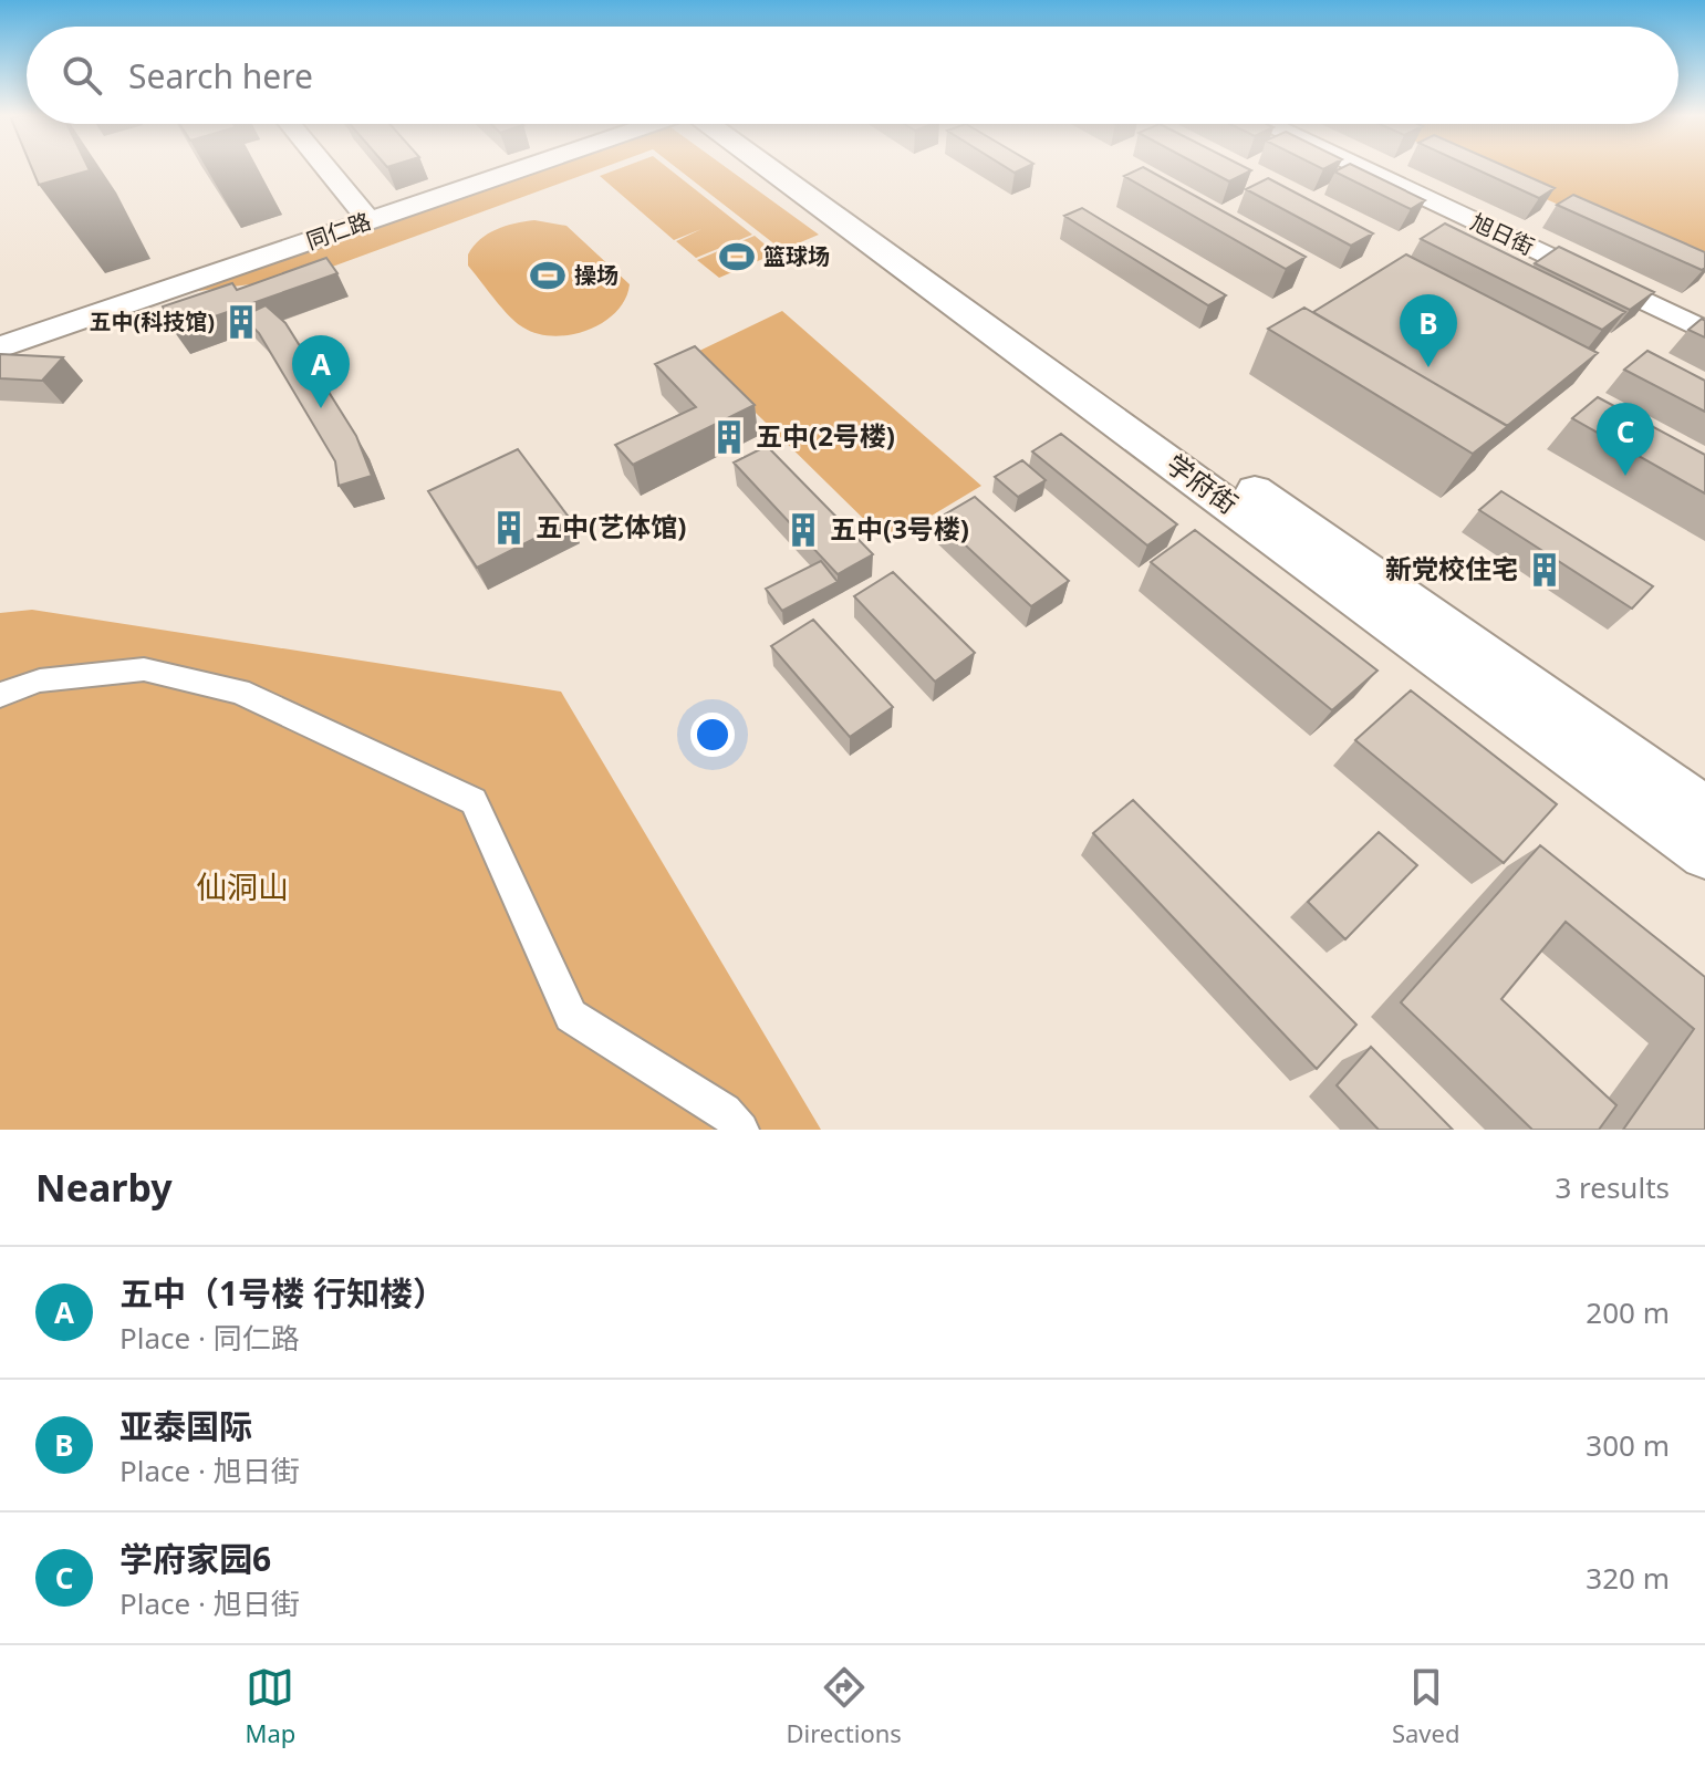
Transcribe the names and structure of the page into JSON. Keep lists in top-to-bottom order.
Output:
{
  "streets": {
    "main road": ["同仁路", "旭日街", "学府街"]
  },
  "parks": ["仙洞山"],
  "places": {
    "sports": ["篮球场", "操场"],
    "building": [
      "五中(科技馆)",
      "五中(2号楼)",
      "五中(艺体馆)",
      "五中(3号楼)",
      "新党校住宅"
    ]
  },
  "page": {
    "search": "Search here",
    "pins": ["B", "A", "C"],
    "heading": ["Nearby", "3 results"],
    "list": [
      {
        "mark": "A",
        "name": "五中（1号楼 行知楼）",
        "note": "Place · 同仁路",
        "value": "200 m"
      },
      {
        "mark": "B",
        "name": "亚泰国际",
        "note": "Place · 旭日街",
        "value": "300 m"
      },
      {
        "mark": "C",
        "name": "学府家园6",
        "note": "Place · 旭日街",
        "value": "320 m"
      }
    ],
    "nav": ["Map", "Directions", "Saved"]
  }
}
